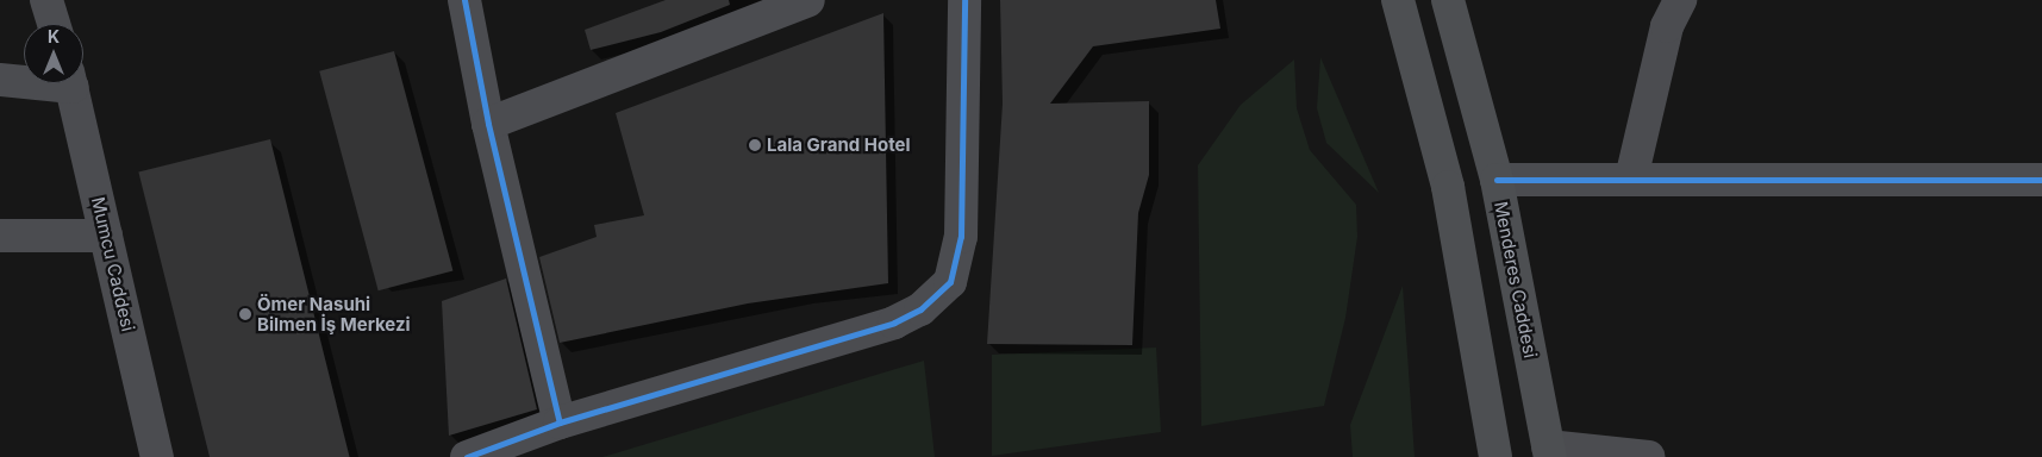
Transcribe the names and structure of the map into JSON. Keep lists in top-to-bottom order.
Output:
{
  "streets": {
    "main road": ["Menderes Caddesi"],
    "street": ["Mumcu Caddesi"]
  },
  "places": ["Lala Grand Hotel", "Ömer Nasuhi Bilmen İş Merkezi"],
  "north": "top"
}
